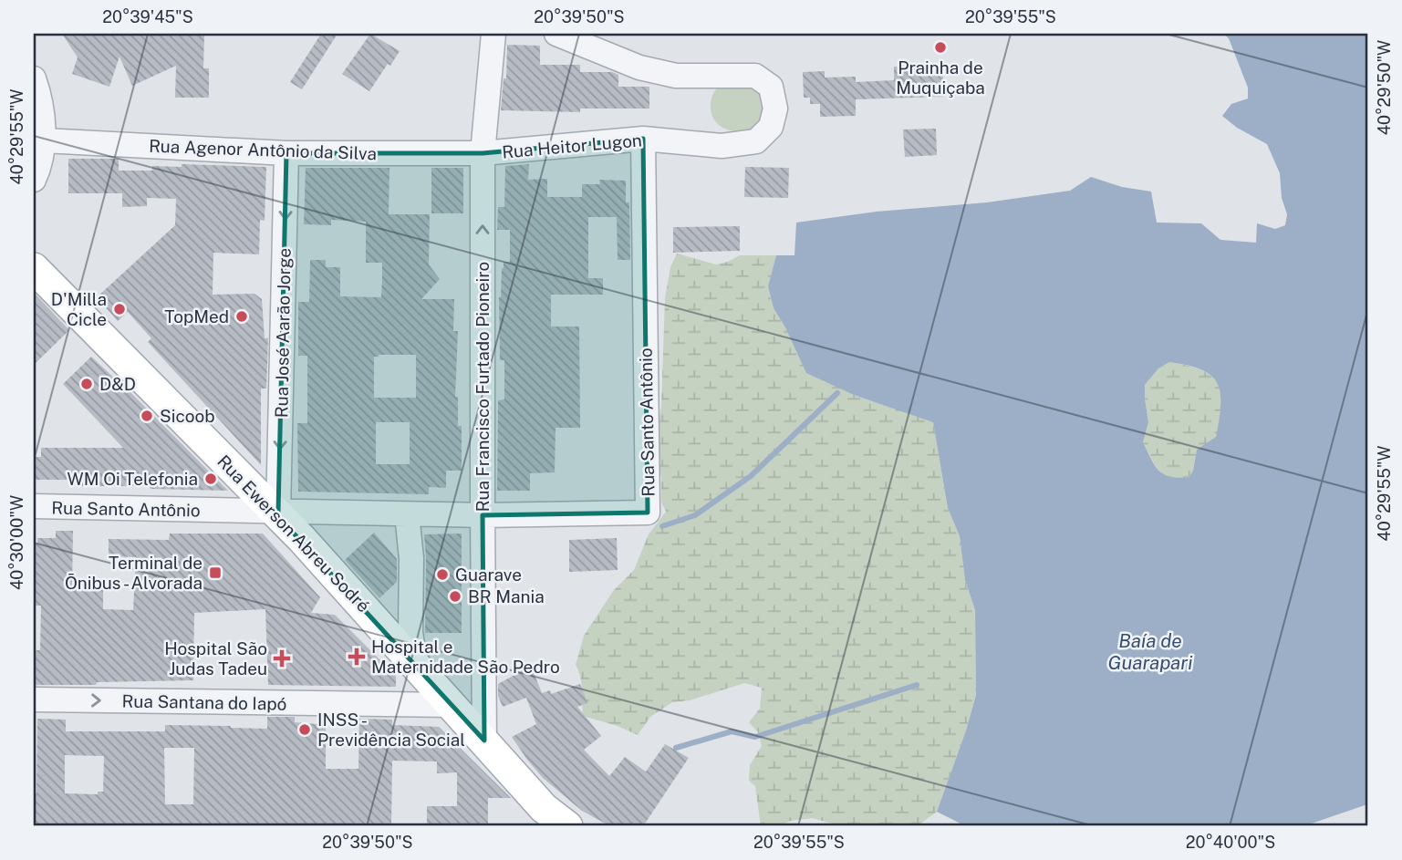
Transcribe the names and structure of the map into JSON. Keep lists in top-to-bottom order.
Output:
{
  "streets": {
    "main road": ["Rua Ewerson Abreu Sodré"],
    "street": [
      "Rua Heitor Lugon",
      "Rua Agenor Antônio da Silva",
      "Rua José Aarão Jorge",
      "Rua Francisco Furtado Pioneiro",
      "Rua Santo Antônio",
      "Rua Santana do Iapó"
    ]
  },
  "crossings": [
    ["Rua Heitor Lugon", "Rua Agenor Antônio da Silva"],
    ["Rua Heitor Lugon", "Rua Francisco Furtado Pioneiro"],
    ["Rua Heitor Lugon", "Rua Santo Antônio"],
    ["Rua Agenor Antônio da Silva", "Rua José Aarão Jorge"],
    ["Rua Agenor Antônio da Silva", "Rua Francisco Furtado Pioneiro"],
    ["Rua José Aarão Jorge", "Rua Santo Antônio"],
    ["Rua José Aarão Jorge", "Rua Ewerson Abreu Sodré"],
    ["Rua Francisco Furtado Pioneiro", "Rua Santo Antônio"],
    ["Rua Francisco Furtado Pioneiro", "Rua Ewerson Abreu Sodré"],
    ["Rua Santo Antônio", "Rua Ewerson Abreu Sodré"],
    ["Rua Ewerson Abreu Sodré", "Rua Santana do Iapó"]
  ],
  "one_way": ["Rua José Aarão Jorge", "Rua Francisco Furtado Pioneiro", "Rua Santana do Iapó"],
  "water": ["Baía de Guarapari"],
  "places": {
    "other": [
      "Prainha de Muquiçaba",
      "D'Milla Cicle",
      "TopMed",
      "D&D",
      "Sicoob",
      "WM Oi Telefonia",
      "Guarave",
      "BR Mania",
      "INSS - Previdência Social"
    ],
    "transit": ["Terminal de Õnibus - Alvorada"],
    "health": ["Hospital e Maternidade São Pedro", "Hospital São Judas Tadeu"]
  },
  "coordinates": [
    "20°39'45\"S",
    "20°39'50\"S",
    "20°39'55\"S",
    "40°29'50\"W",
    "40°29'55\"W",
    "40°30'00\"W",
    "20°40'00\"S"
  ]
}
